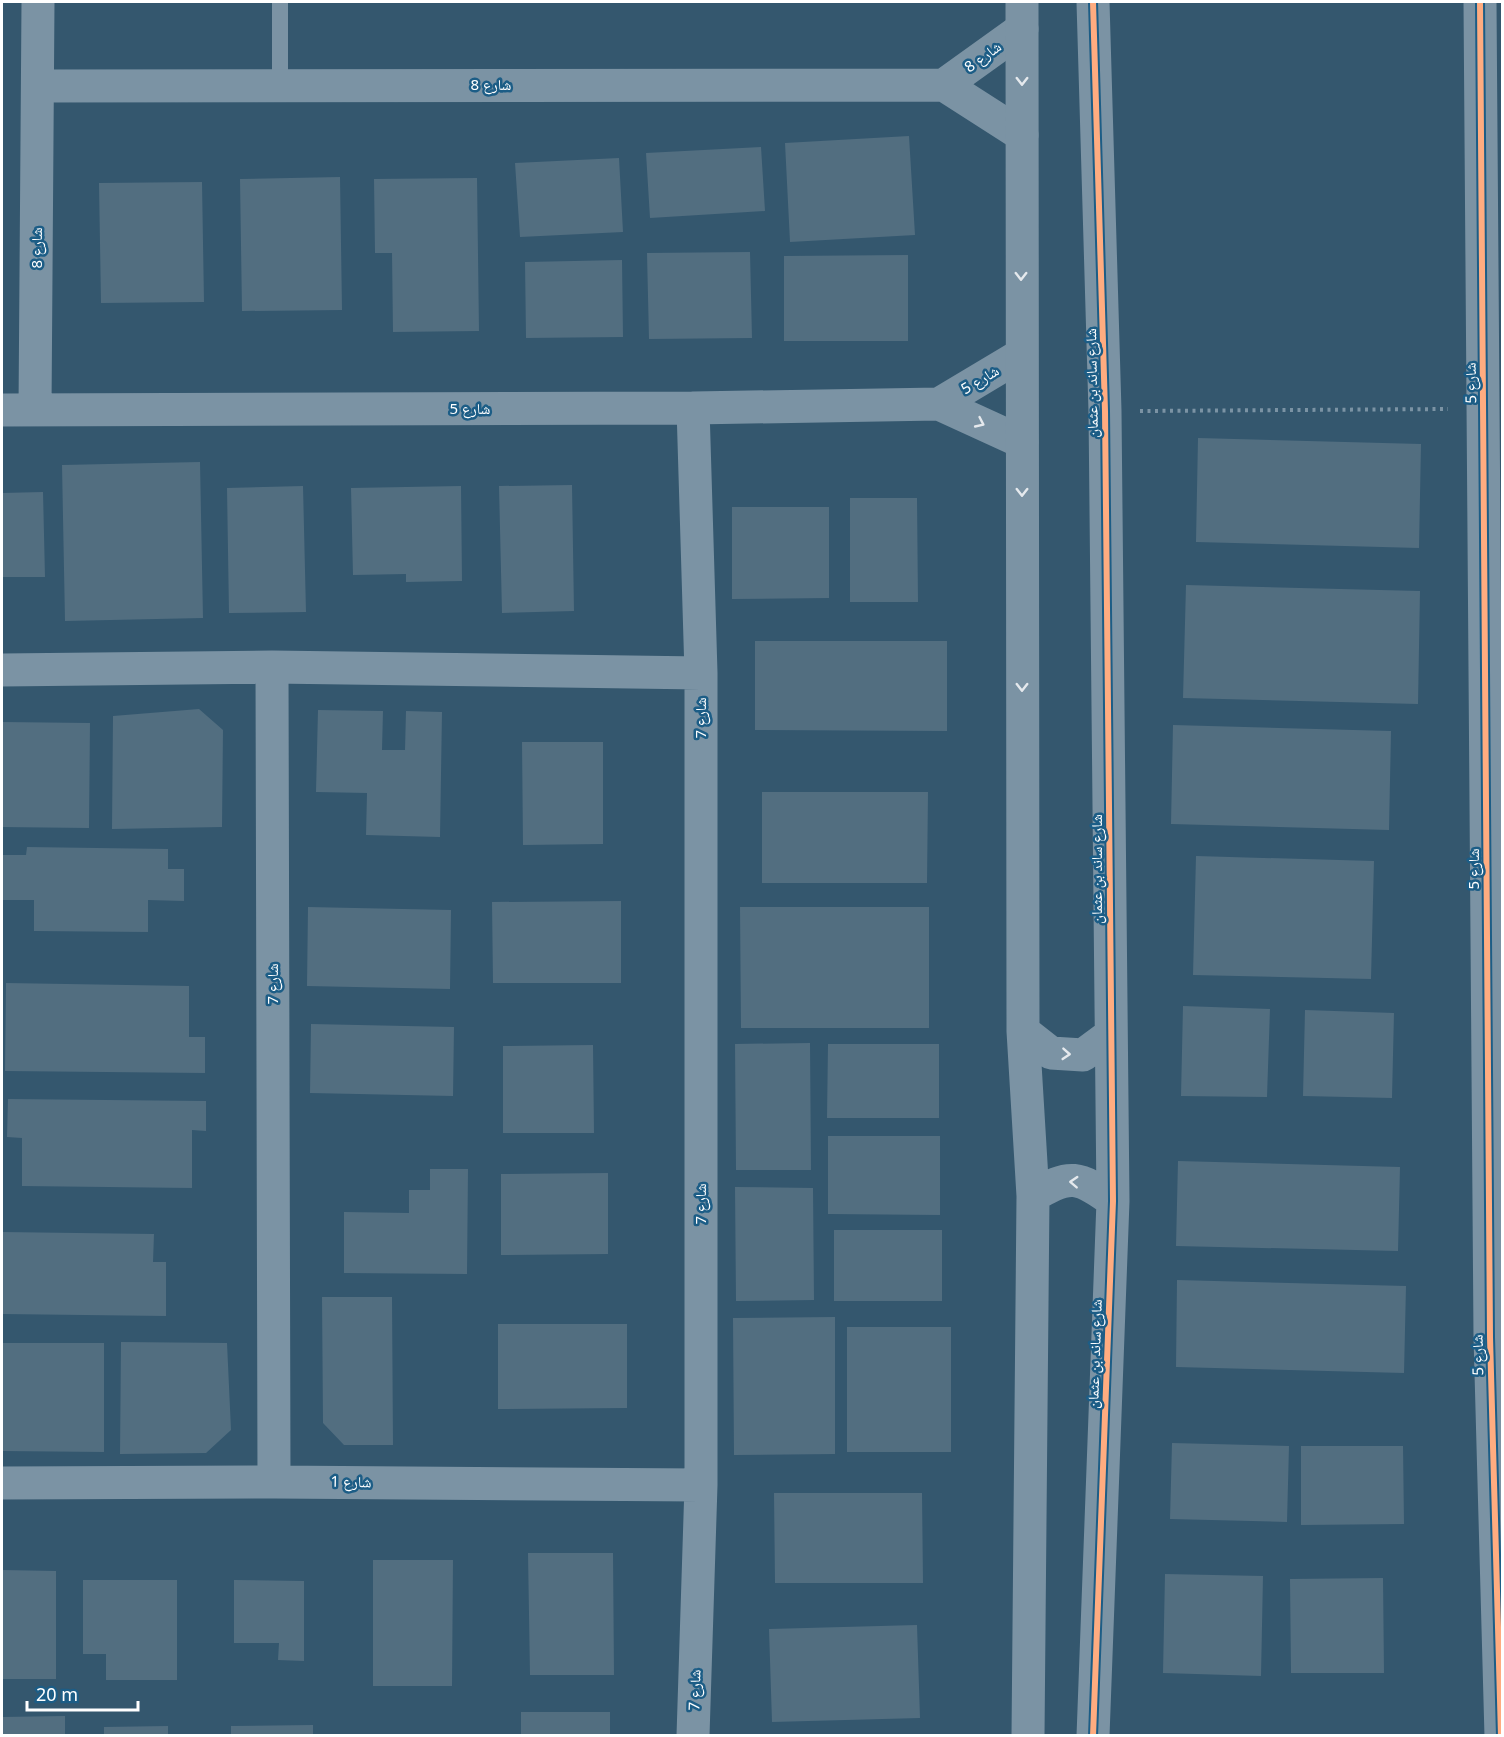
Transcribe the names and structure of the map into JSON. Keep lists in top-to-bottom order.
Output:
{
  "streets": {
    "street": [
      "شارع 8",
      "شارع 5",
      "شارع ساند بن عثمان",
      "شارع 7",
      "شارع 1"
    ]
  },
  "crossings": [
    ["شارع 8", "شارع 5"],
    ["شارع 5", "شارع 7"],
    ["شارع 7", "شارع 1"]
  ],
  "scale_bar": "20 m"
}
